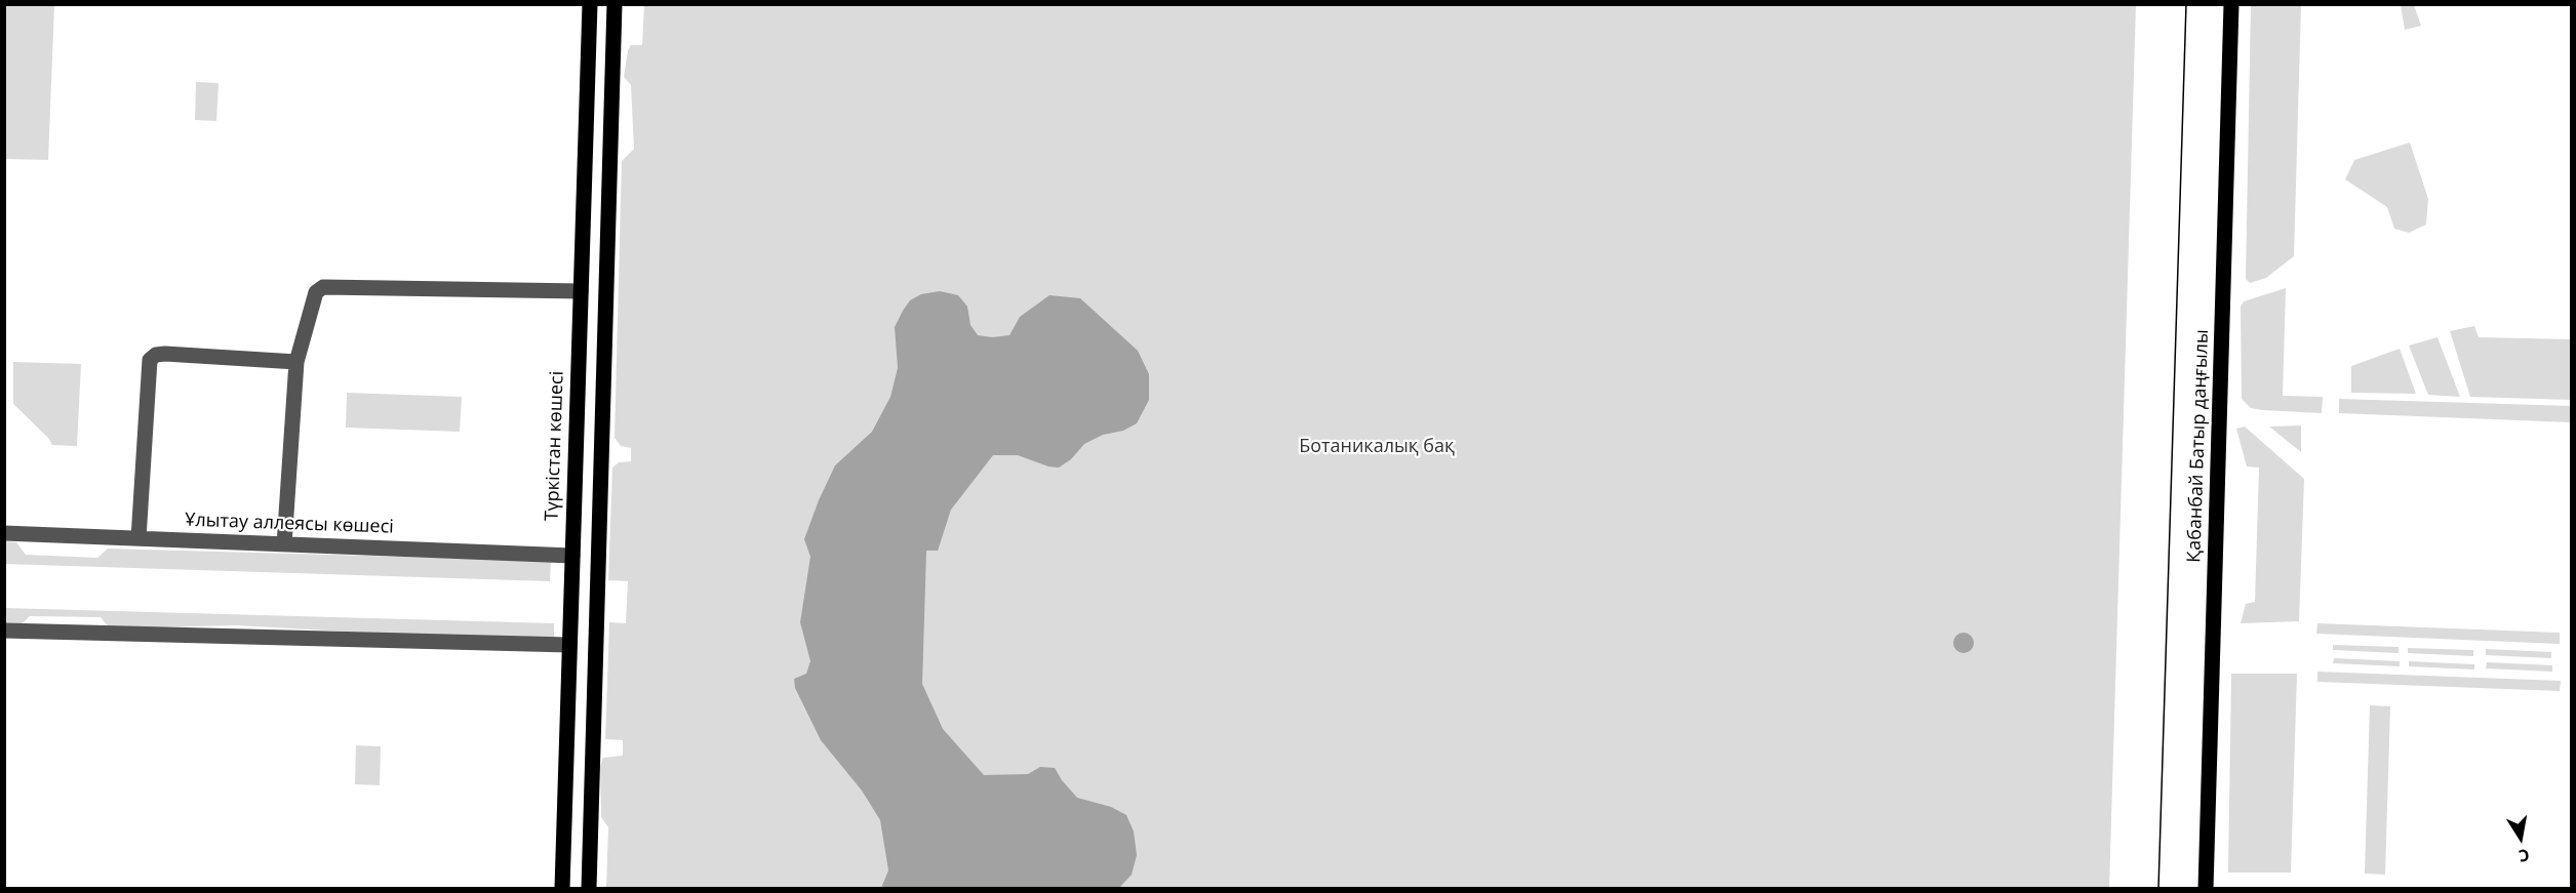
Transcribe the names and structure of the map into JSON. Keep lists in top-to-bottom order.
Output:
{
  "streets": {
    "main road": ["Түркістан көшесі", "Қабанбай Батыр даңғылы"],
    "street": ["Ұлытау аллеясы көшесі"]
  },
  "crossings": [
    ["Түркістан көшесі", "Ұлытау аллеясы көшесі"]
  ],
  "parks": ["Ботаникалық бақ"],
  "north": "bottom"
}
